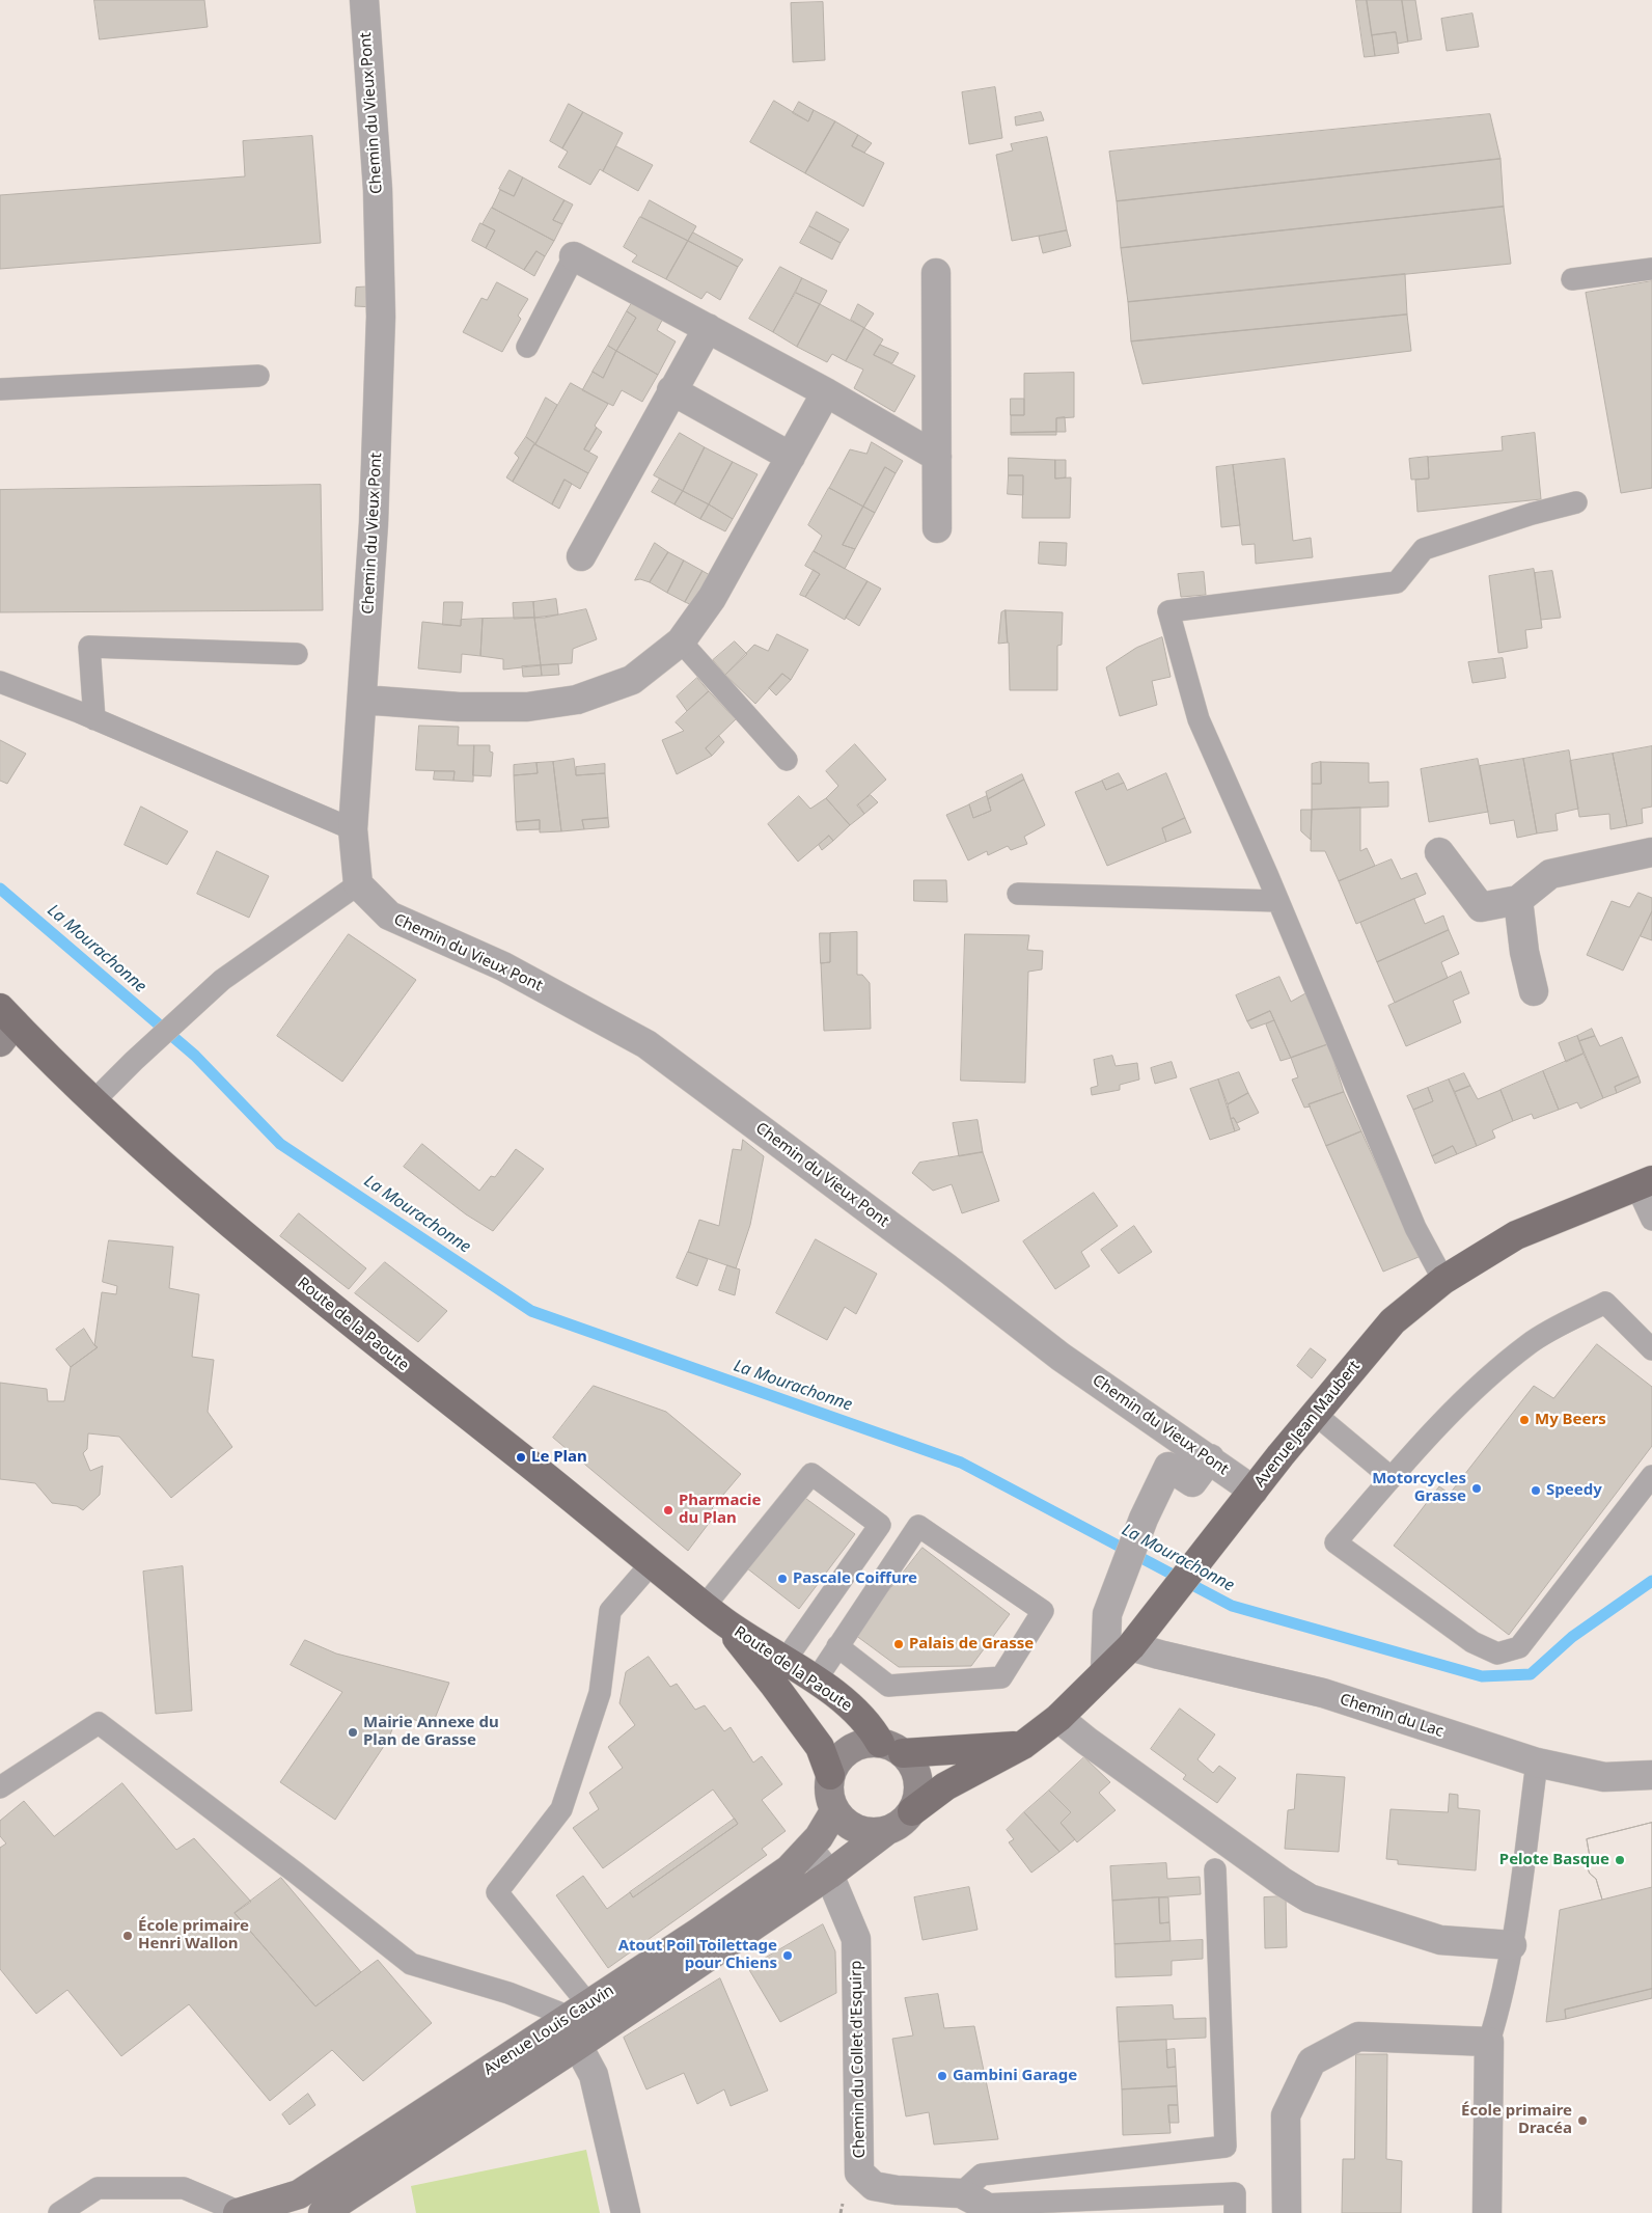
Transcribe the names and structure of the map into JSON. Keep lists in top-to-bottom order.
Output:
{
  "streets": {
    "main road": ["Route de la Paoute", "Avenue Jean Maubert"],
    "street": [
      "Chemin du Vieux Pont",
      "Chemin du Lac",
      "Avenue Louis Cauvin",
      "Chemin du Collet d'Esquirp"
    ]
  },
  "crossings": [
    ["Chemin du Vieux Pont", "Avenue Jean Maubert"],
    ["Route de la Paoute", "Avenue Jean Maubert"],
    ["Route de la Paoute", "Avenue Louis Cauvin"],
    ["Avenue Jean Maubert", "Chemin du Lac"],
    ["Avenue Jean Maubert", "Avenue Louis Cauvin"],
    ["Avenue Louis Cauvin", "Chemin du Collet d'Esquirp"]
  ],
  "water": ["La Mourachonne"],
  "places": [
    "My Beers",
    "Le Plan",
    "Motorcycles Grasse",
    "Speedy",
    "Pharmacie du Plan",
    "Pascale Coiffure",
    "Palais de Grasse",
    "Mairie Annexe du Plan de Grasse",
    "Pelote Basque",
    "École primaire Henri Wallon",
    "Atout Poil Toilettage pour Chiens",
    "Gambini Garage",
    "École primaire Dracéa"
  ]
}
